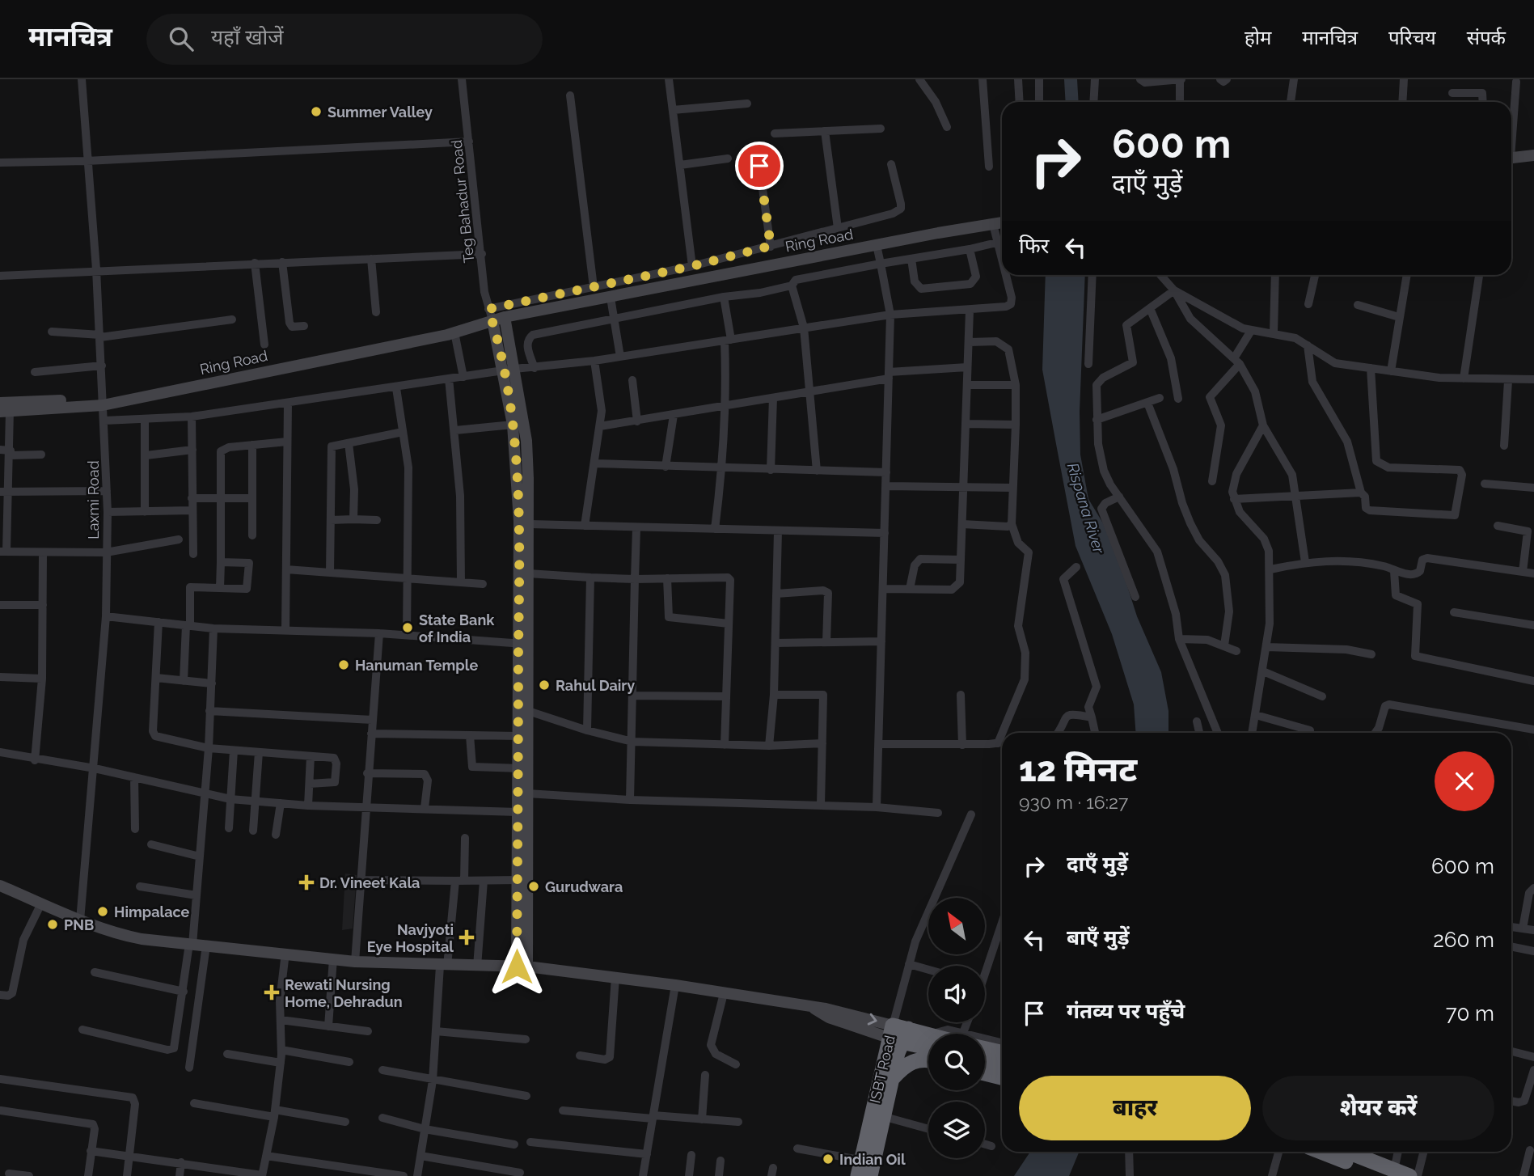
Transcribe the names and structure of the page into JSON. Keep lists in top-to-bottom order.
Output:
{
  "streets": {
    "highway": ["ISBT Road"],
    "main road": ["Ring Road"],
    "street": ["Teg Bahadur Road", "Laxmi Road"]
  },
  "crossings": [
    ["Teg Bahadur Road", "Ring Road"],
    ["Ring Road", "Laxmi Road"]
  ],
  "water": ["Rispana River"],
  "places": {
    "other": [
      "Summer Valley",
      "State Bank of India",
      "Hanuman Temple",
      "Rahul Dairy",
      "Gurudwara",
      "Himpalace",
      "PNB",
      "Indian Oil"
    ],
    "health": ["Dr. Vineet Kala", "Navjyoti Eye Hospital", "Rewati Nursing Home, Dehradun"]
  },
  "north": "top left",
  "page": {
    "header": "मानचित्र",
    "search": "यहाँ खोजें",
    "nav": [
      "होम",
      "मानचित्र",
      "परिचय",
      "संपर्क"
    ],
    "turn": ["600 m", "दाएँ मुड़ें"],
    "then": "फिर",
    "heading": ["12 मिनट", "930 m · 16:27"],
    "list": [
      {
        "name": "दाएँ मुड़ें",
        "value": "600 m"
      },
      {
        "name": "बाएँ मुड़ें",
        "value": "260 m"
      },
      {
        "name": "गंतव्य पर पहुँचे",
        "value": "70 m"
      }
    ],
    "buttons": ["बाहर", "शेयर करें"]
  }
}
